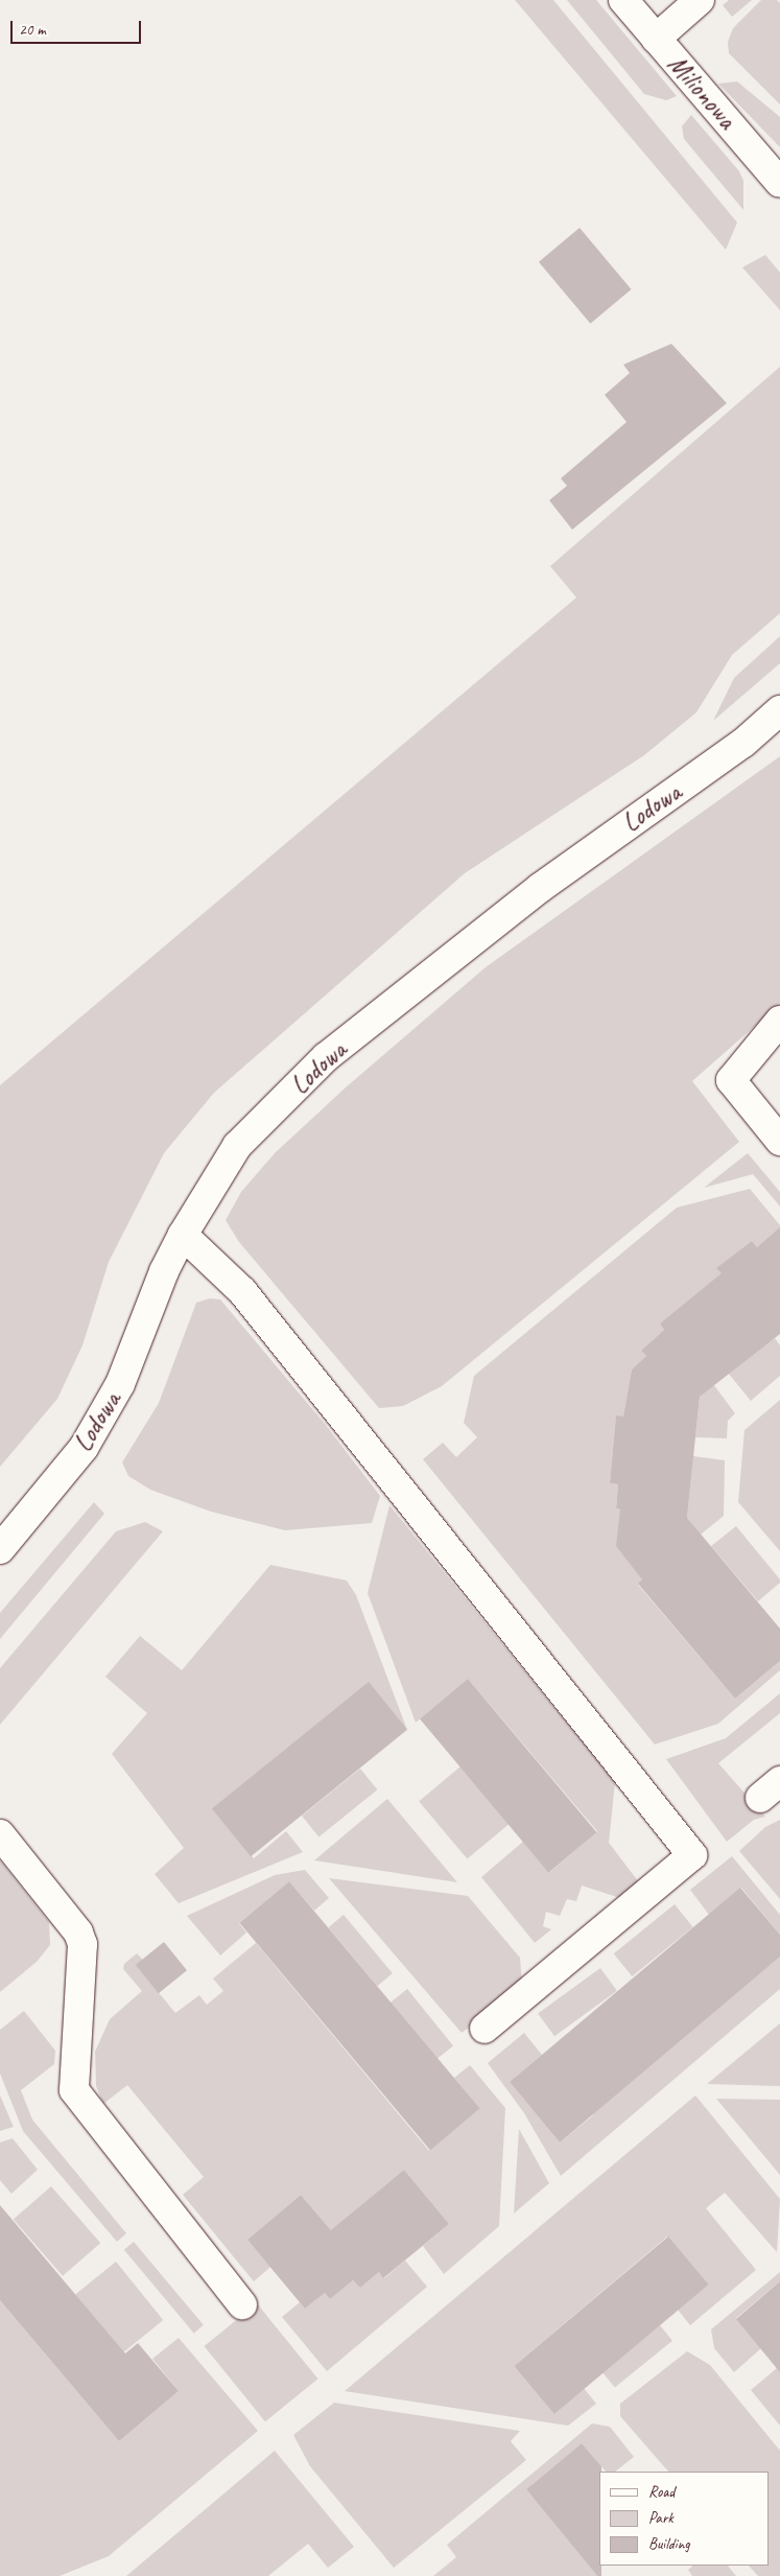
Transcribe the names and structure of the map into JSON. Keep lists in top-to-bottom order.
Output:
{
  "streets": {
    "street": ["Milionowa", "Lodowa"]
  },
  "legend": ["Road", "Park", "Building"],
  "scale_bar": "20 m"
}
